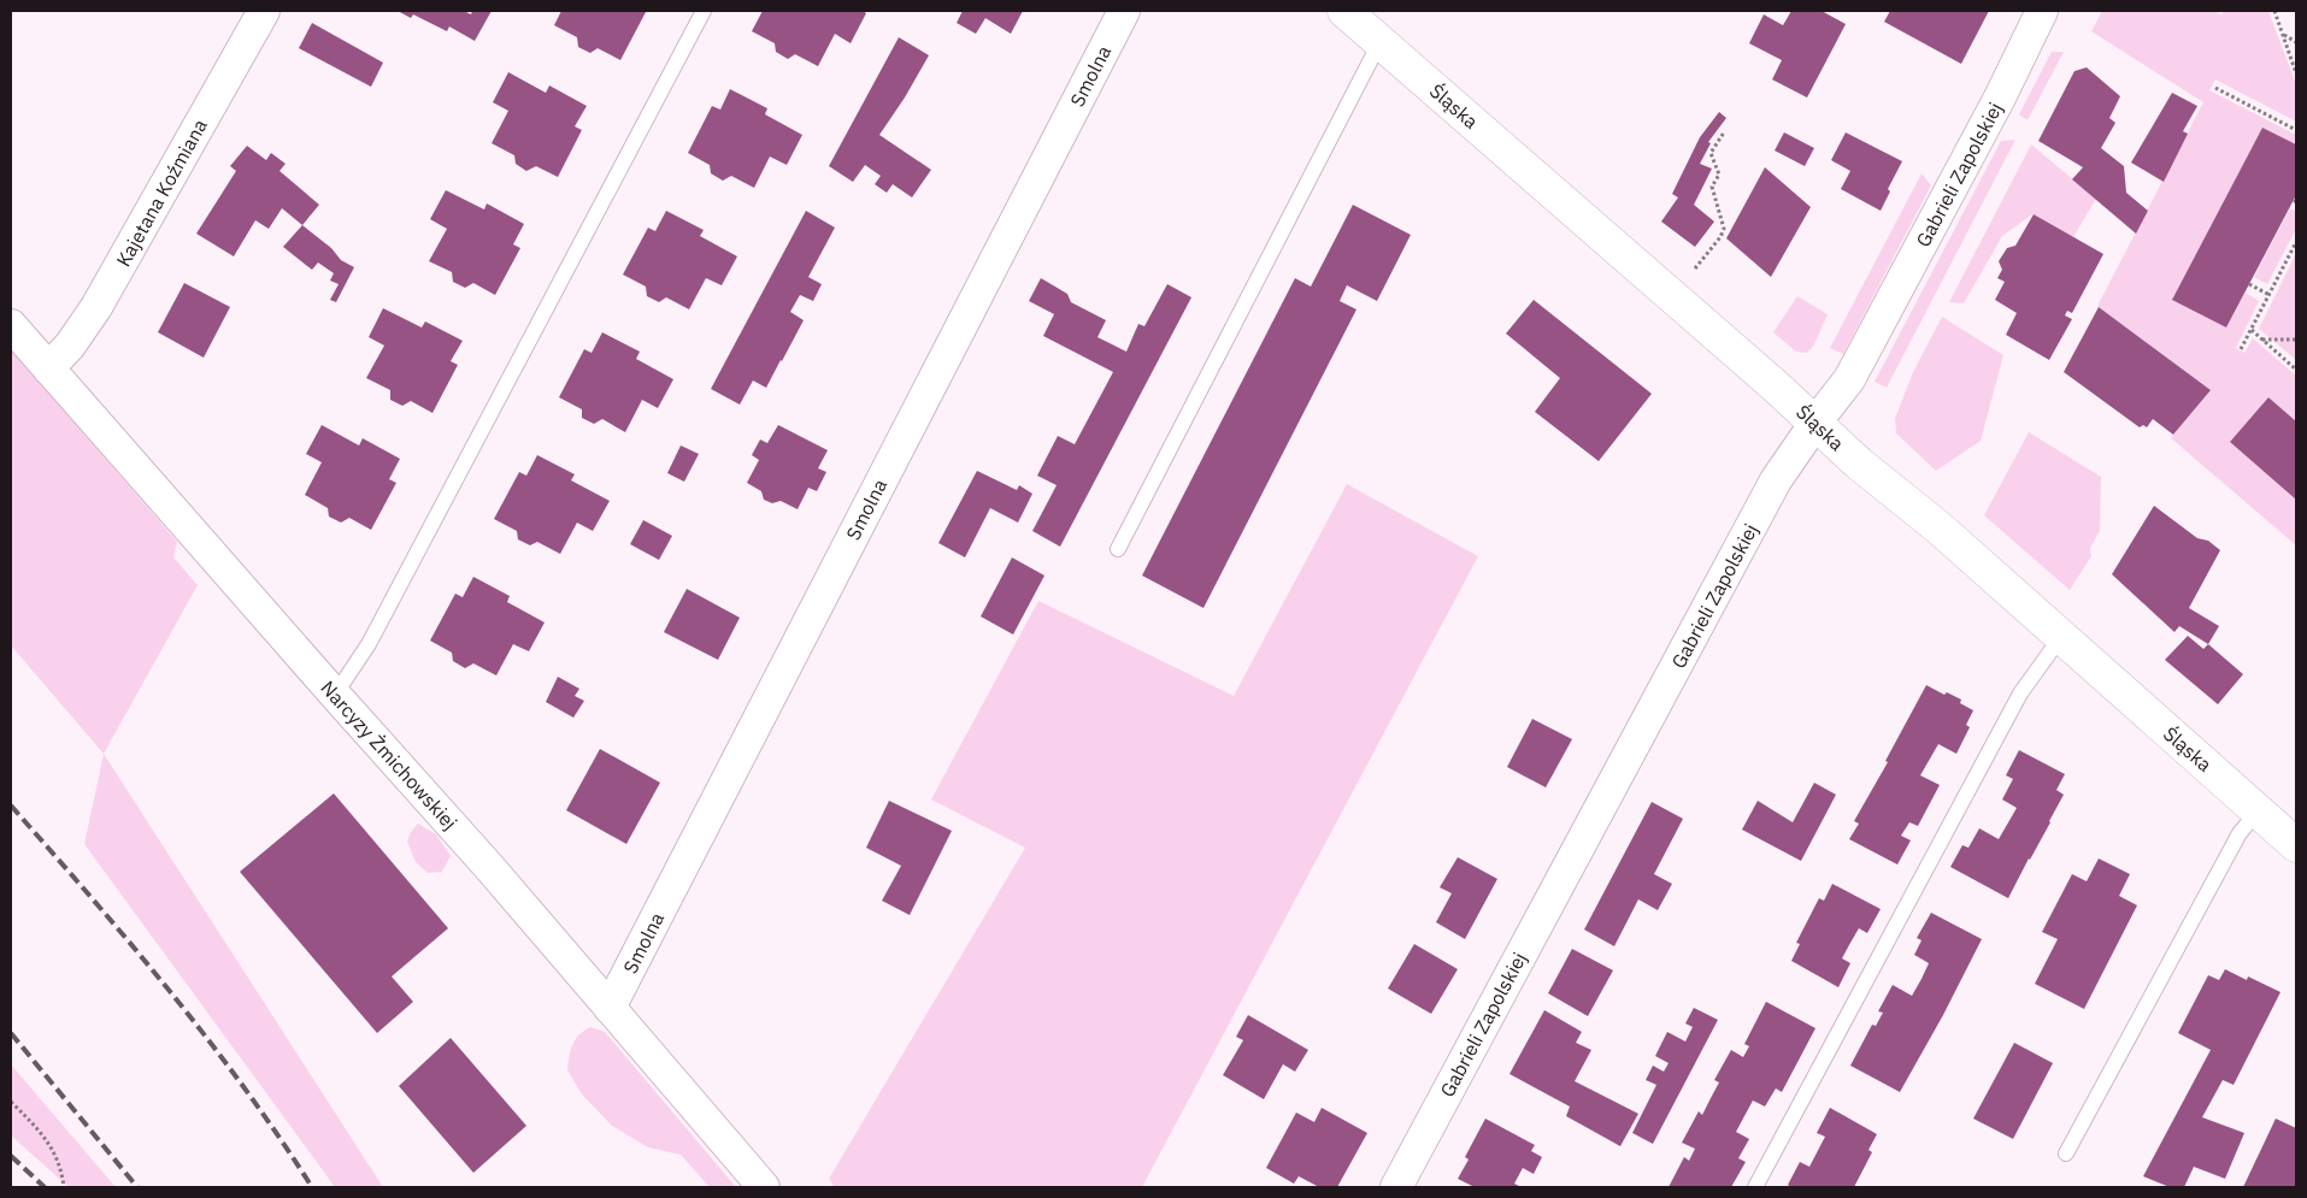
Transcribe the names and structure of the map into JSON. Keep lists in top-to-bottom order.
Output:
{
  "streets": {
    "street": [
      "Smolna",
      "Śląska",
      "Gabrieli Zapolskiej",
      "Kajetana Koźmiana",
      "Narcyzy Żmichowskiej"
    ]
  },
  "crossings": [
    ["Smolna", "Narcyzy Żmichowskiej"],
    ["Śląska", "Gabrieli Zapolskiej"],
    ["Kajetana Koźmiana", "Narcyzy Żmichowskiej"]
  ]
}
